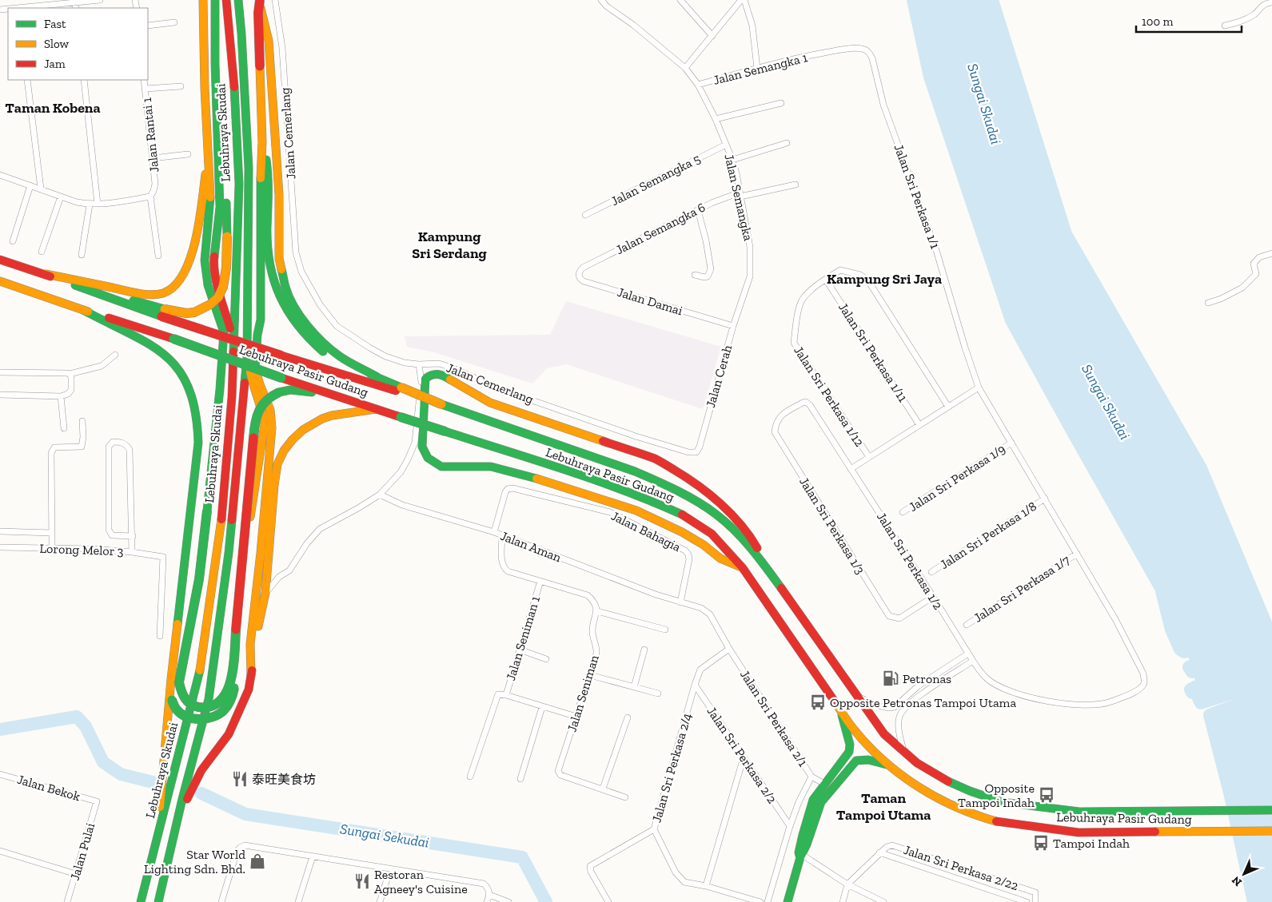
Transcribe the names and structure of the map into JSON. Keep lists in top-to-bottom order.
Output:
{
  "streets": {
    "main road": ["Lebuhraya Skudai", "Lebuhraya Pasir Gudang"],
    "street": [
      "Jalan Semangka 1",
      "Jalan Cemerlang",
      "Jalan Rantai 1",
      "Jalan Semangka 5",
      "Jalan Sri Perkasa 1/1",
      "Jalan Semangka",
      "Jalan Semangka 6",
      "Jalan Damai",
      "Jalan Sri Perkasa 1/11",
      "Jalan Cerah",
      "Jalan Sri Perkasa 1/12",
      "Jalan Sri Perkasa 1/9",
      "Jalan Sri Perkasa 1/3",
      "Jalan Bahagia",
      "Jalan Sri Perkasa 1/8",
      "Jalan Aman",
      "Lorong Melor 3",
      "Jalan Sri Perkasa 1/2",
      "Jalan Sri Perkasa 1/7",
      "Jalan Seniman 1",
      "Jalan Seniman",
      "Jalan Sri Perkasa 2/1",
      "Jalan Sri Perkasa 2/2",
      "Jalan Sri Perkasa 2/4",
      "Jalan Bekok",
      "Jalan Pulai",
      "Jalan Sri Perkasa 2/22"
    ]
  },
  "crossings": [
    ["Jalan Semangka 1", "Jalan Sri Perkasa 1/1"],
    ["Jalan Semangka 1", "Jalan Semangka"],
    ["Jalan Cemerlang", "Jalan Cerah"],
    ["Jalan Semangka 5", "Jalan Semangka"],
    ["Jalan Semangka", "Jalan Semangka 6"],
    ["Jalan Semangka", "Jalan Cerah"],
    ["Jalan Semangka 6", "Jalan Damai"],
    ["Jalan Damai", "Jalan Cerah"],
    ["Jalan Sri Perkasa 1/11", "Jalan Sri Perkasa 1/12"],
    ["Jalan Sri Perkasa 1/3", "Jalan Sri Perkasa 1/2"],
    ["Jalan Bahagia", "Jalan Aman"],
    ["Jalan Aman", "Jalan Sri Perkasa 2/1"],
    ["Jalan Sri Perkasa 1/2", "Jalan Sri Perkasa 1/7"],
    ["Jalan Sri Perkasa 2/1", "Jalan Sri Perkasa 2/2"],
    ["Jalan Sri Perkasa 2/1", "Jalan Sri Perkasa 2/4"],
    ["Jalan Sri Perkasa 2/2", "Jalan Sri Perkasa 2/4"],
    ["Jalan Bekok", "Jalan Pulai"]
  ],
  "districts": [
    "Taman Kobena",
    "Kampung Sri Serdang",
    "Kampung Sri Jaya",
    "Taman Tampoi Utama"
  ],
  "water": ["Sungai Skudai", "Sungai Sekudai"],
  "places": {
    "fuel station": ["Petronas"],
    "bus stop": ["Opposite Petronas Tampoi Utama", "Opposite Tampoi Indah", "Tampoi Indah"],
    "restaurant": ["泰旺美食坊", "Restoran Agneey's Cuisine"],
    "shop": ["Star World Lighting Sdn. Bhd."]
  },
  "legend": ["Fast", "Slow", "Jam"],
  "scale_bar": "100 m",
  "north": "bottom left"
}
